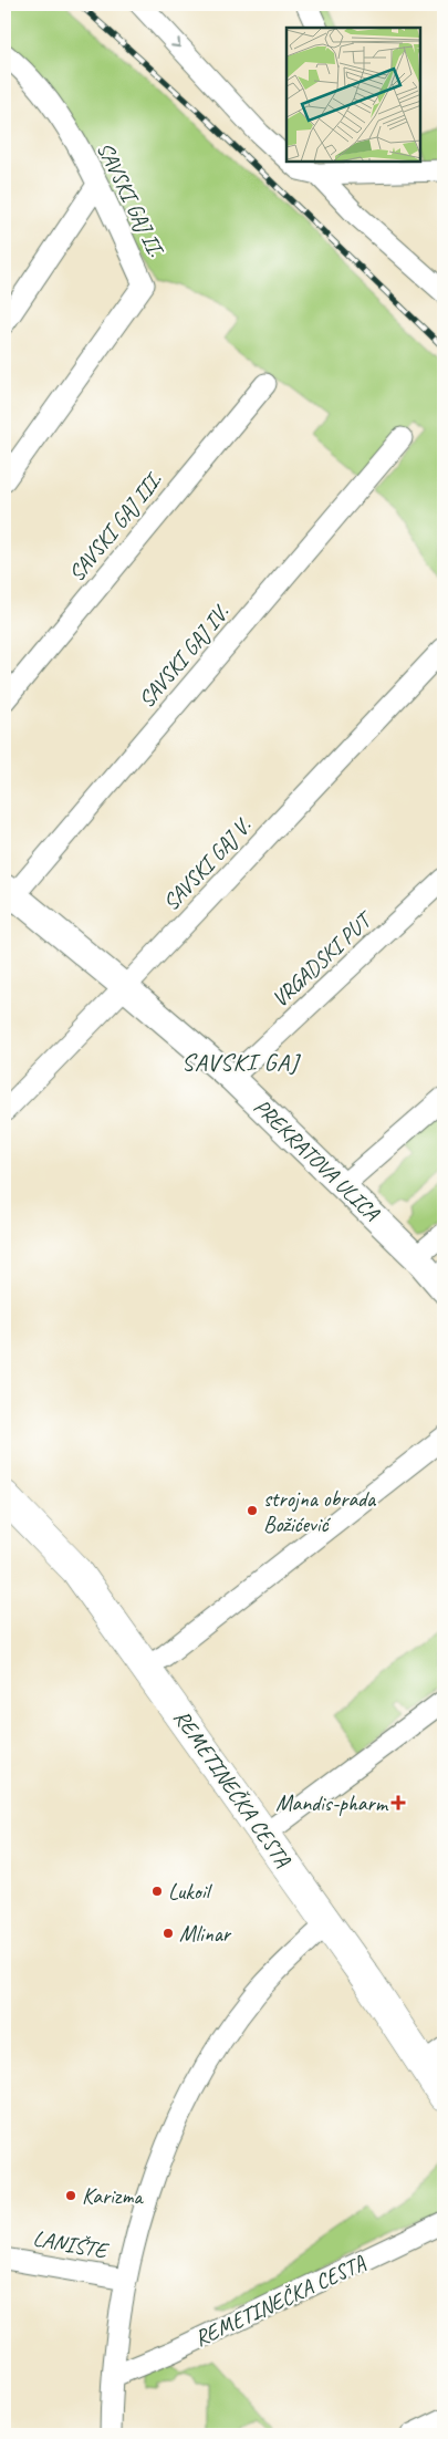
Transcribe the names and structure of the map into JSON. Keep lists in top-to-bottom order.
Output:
{
  "streets": {
    "main road": ["REMETINEČKA CESTA"],
    "street": [
      "SAVSKI GAJ II.",
      "SAVSKI GAJ III.",
      "SAVSKI GAJ IV.",
      "SAVSKI GAJ V.",
      "VRGADSKI PUT",
      "PREKRATOVA ULICA",
      "LANIŠTE"
    ]
  },
  "crossings": [
    ["SAVSKI GAJ IV.", "PREKRATOVA ULICA"],
    ["SAVSKI GAJ V.", "PREKRATOVA ULICA"],
    ["VRGADSKI PUT", "PREKRATOVA ULICA"]
  ],
  "districts": ["SAVSKI GAJ"],
  "places": {
    "other": [
      "strojna obrada Božićević",
      "Lukoil",
      "Mlinar",
      "Karizma"
    ],
    "health": ["Mandis-pharm"]
  }
}
